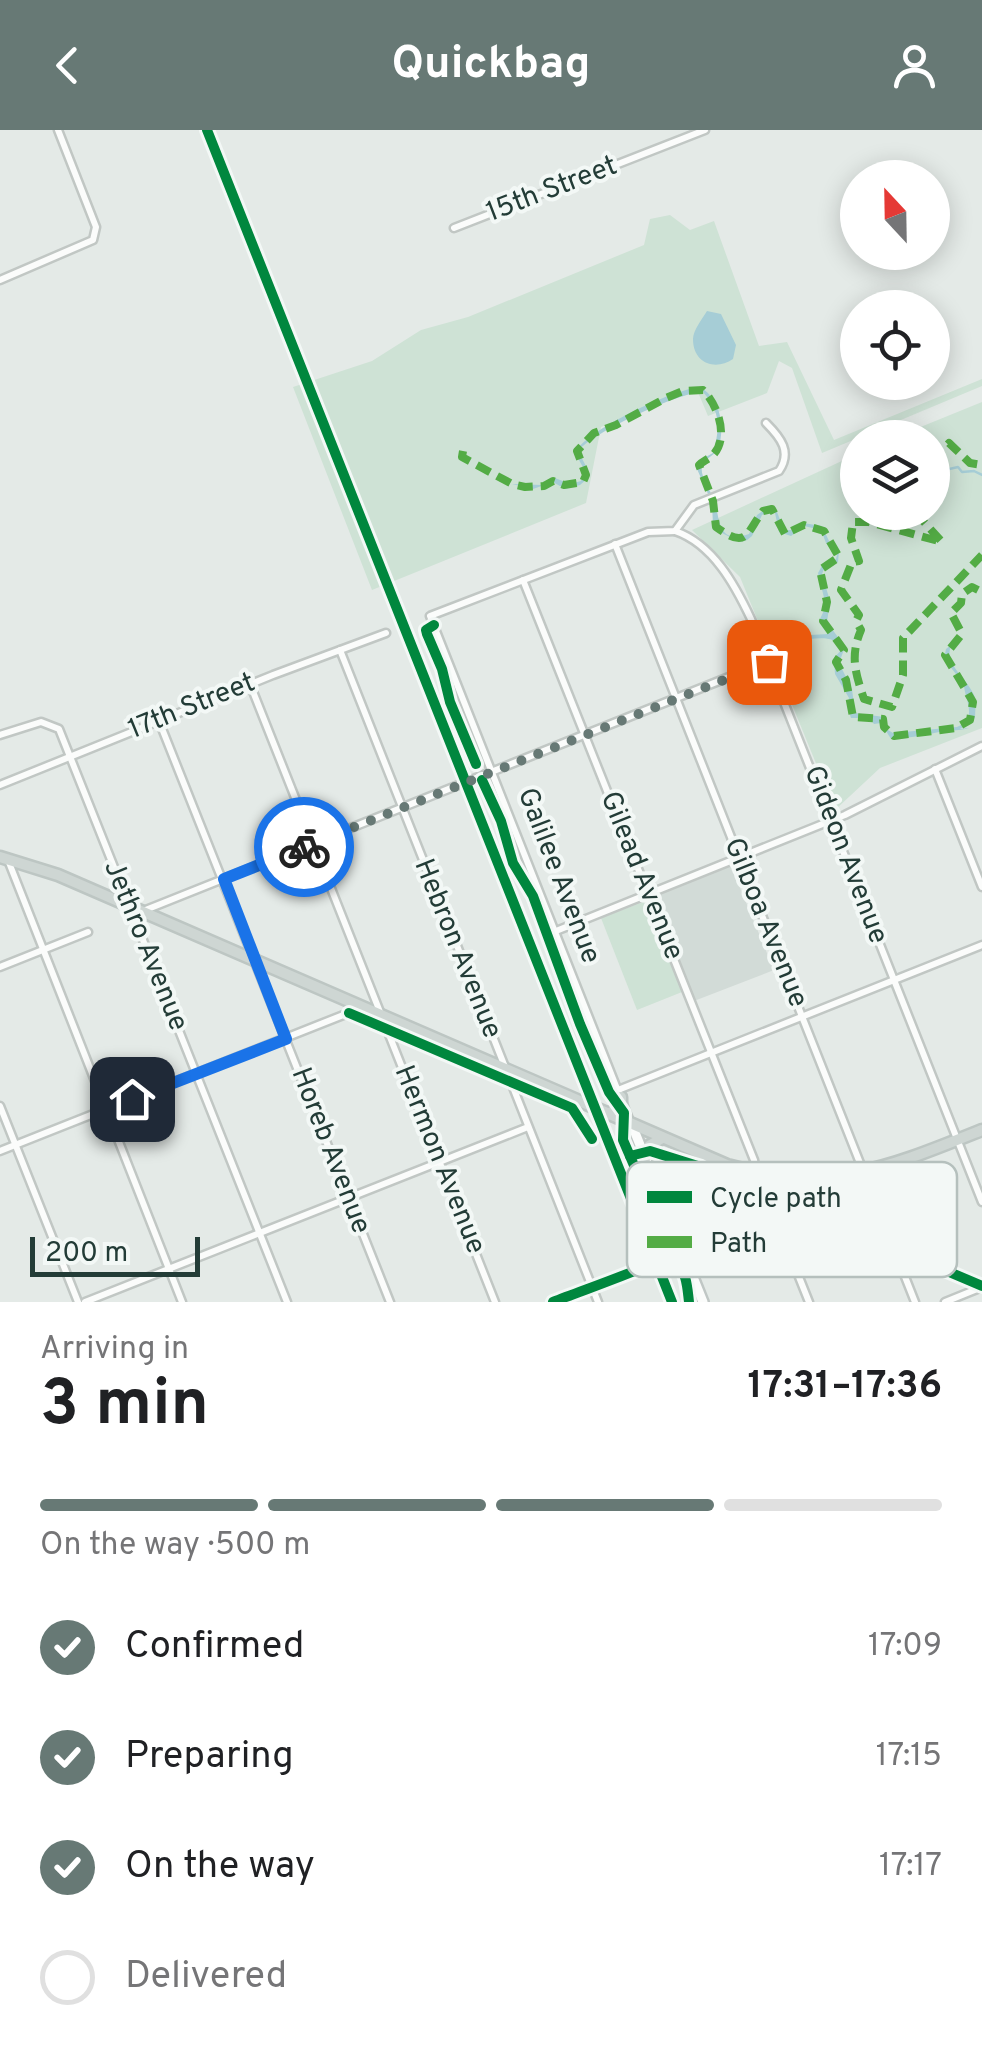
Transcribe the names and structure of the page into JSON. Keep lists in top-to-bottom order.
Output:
{
  "streets": {
    "street": [
      "15th Street",
      "17th Street",
      "Gideon Avenue",
      "Galilee Avenue",
      "Gilead Avenue",
      "Gilboa Avenue",
      "Jethro Avenue",
      "Hebron Avenue",
      "Horeb Avenue",
      "Hermon Avenue"
    ]
  },
  "crossings": [
    ["17th Street", "Jethro Avenue"],
    ["17th Street", "Hebron Avenue"],
    ["17th Street", "Horeb Avenue"],
    ["17th Street", "Hermon Avenue"],
    ["Galilee Avenue", "Gilead Avenue"]
  ],
  "legend": ["Cycle path", "Path"],
  "scale_bar": "200 m",
  "north": "top",
  "page": {
    "header": "Quickbag",
    "scale": "200 m",
    "heading": ["3 min", "Arriving in", "17:31–17:36"],
    "bar": "On the way · 500 m",
    "list": [
      ["Confirmed", "17:09"],
      ["Preparing", "17:15"],
      ["On the way", "17:17"],
      "Delivered"
    ]
  }
}
